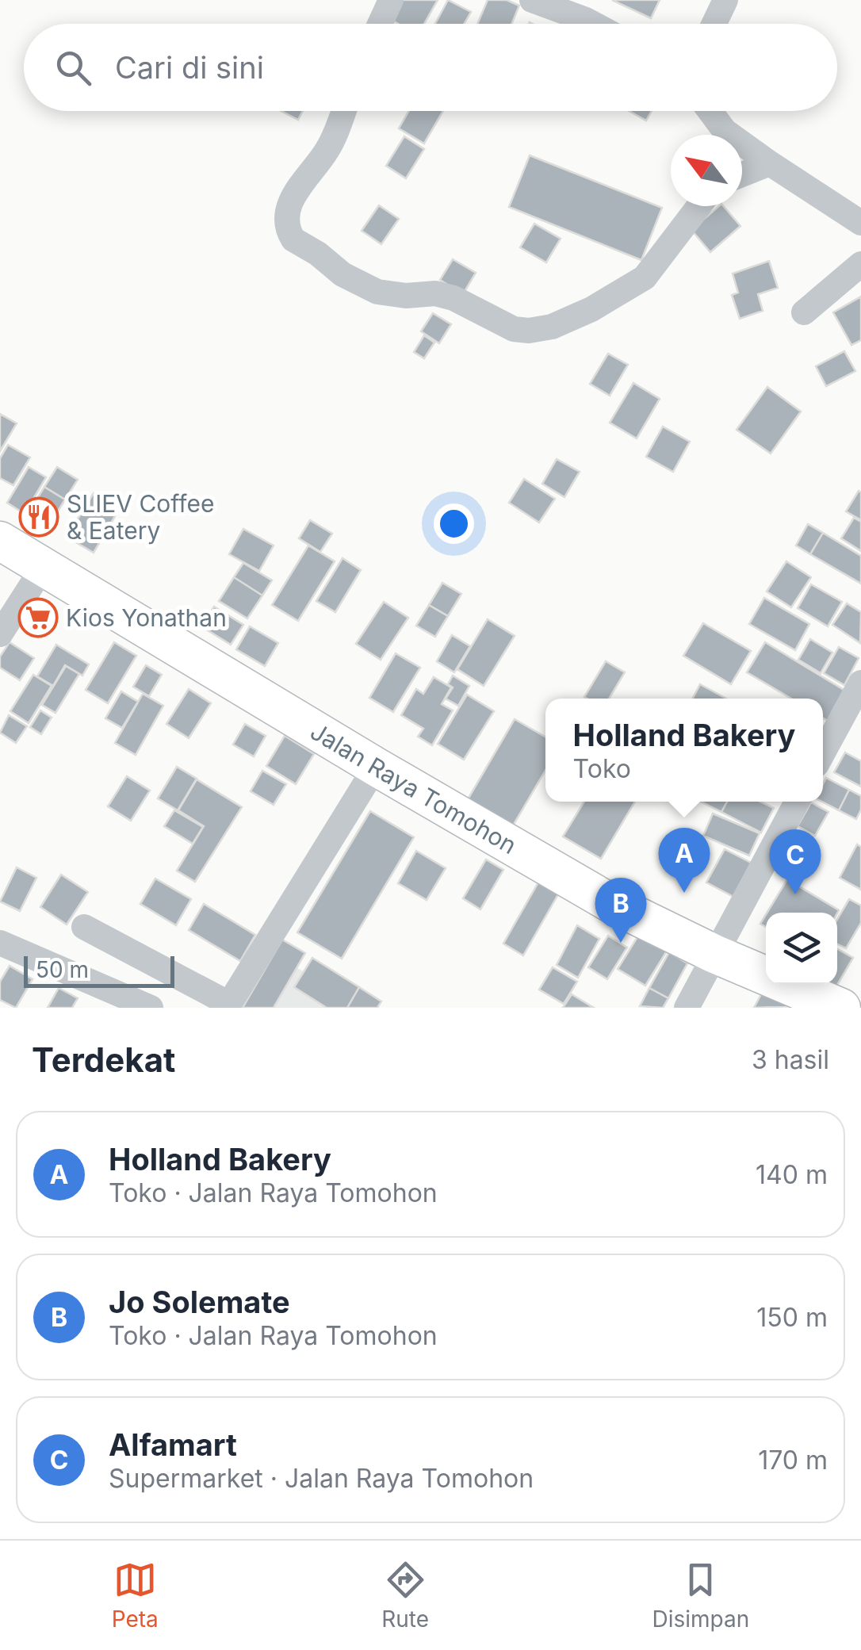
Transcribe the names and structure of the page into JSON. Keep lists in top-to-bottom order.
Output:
{
  "streets": {
    "highway": ["Jalan Raya Tomohon"]
  },
  "places": {
    "restaurant": ["SLIEV Coffee & Eatery"],
    "supermarket": ["Kios Yonathan"]
  },
  "scale_bar": "50 m",
  "north": "top left",
  "page": {
    "search": "Cari di sini",
    "popup": ["Holland Bakery", "Toko"],
    "pins": ["A", "C", "B"],
    "scale": "50 m",
    "heading": ["Terdekat", "3 hasil"],
    "list": [
      {
        "mark": "A",
        "name": "Holland Bakery",
        "note": "Toko · Jalan Raya Tomohon",
        "value": "140 m"
      },
      {
        "mark": "B",
        "name": "Jo Solemate",
        "note": "Toko · Jalan Raya Tomohon",
        "value": "150 m"
      },
      {
        "mark": "C",
        "name": "Alfamart",
        "note": "Supermarket · Jalan Raya Tomohon",
        "value": "170 m"
      }
    ],
    "nav": ["Peta", "Rute", "Disimpan"]
  }
}
